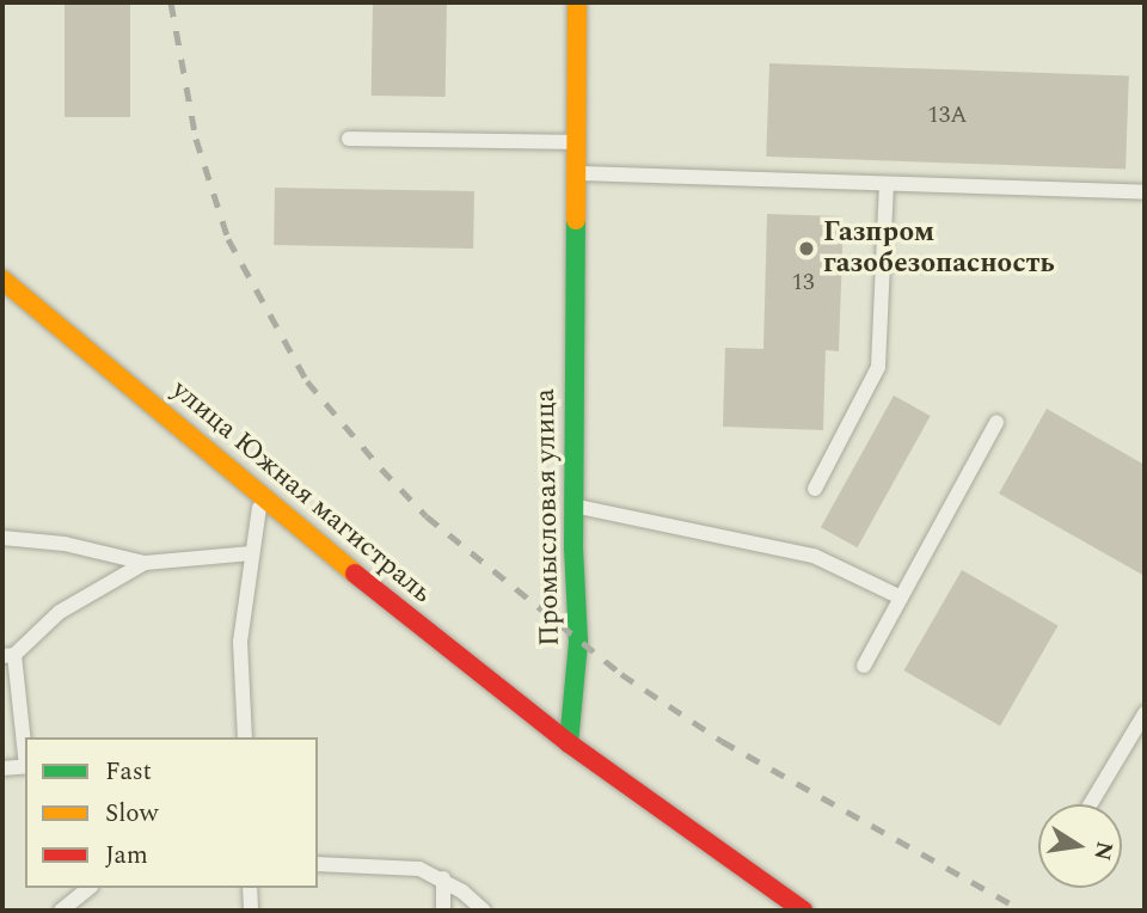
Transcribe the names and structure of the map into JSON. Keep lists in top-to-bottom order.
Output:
{
  "streets": {
    "main road": ["улица Южная магистраль", "Промысловая улица"]
  },
  "crossings": [
    ["улица Южная магистраль", "Промысловая улица"]
  ],
  "places": ["Газпром газобезопасность"],
  "house_numbers": ["13А", "13"],
  "legend": ["Fast", "Slow", "Jam"],
  "north": "right"
}
